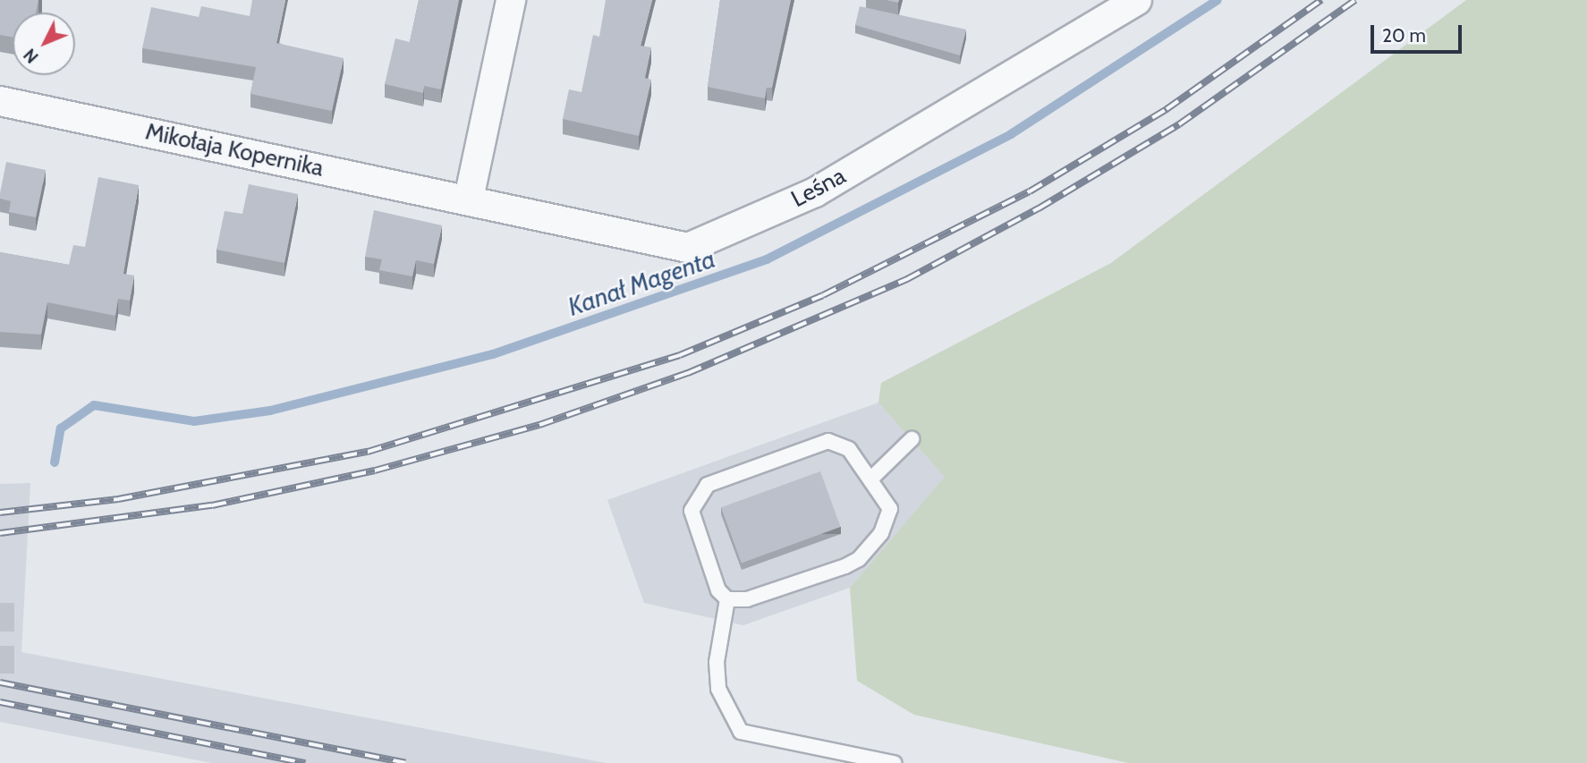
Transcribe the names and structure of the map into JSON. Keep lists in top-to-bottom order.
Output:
{
  "streets": {
    "street": ["Mikołaja Kopernika", "Leśna"]
  },
  "crossings": [
    ["Mikołaja Kopernika", "Leśna"]
  ],
  "water": ["Kanał Magenta"],
  "scale_bar": "20 m",
  "north": "bottom left"
}
